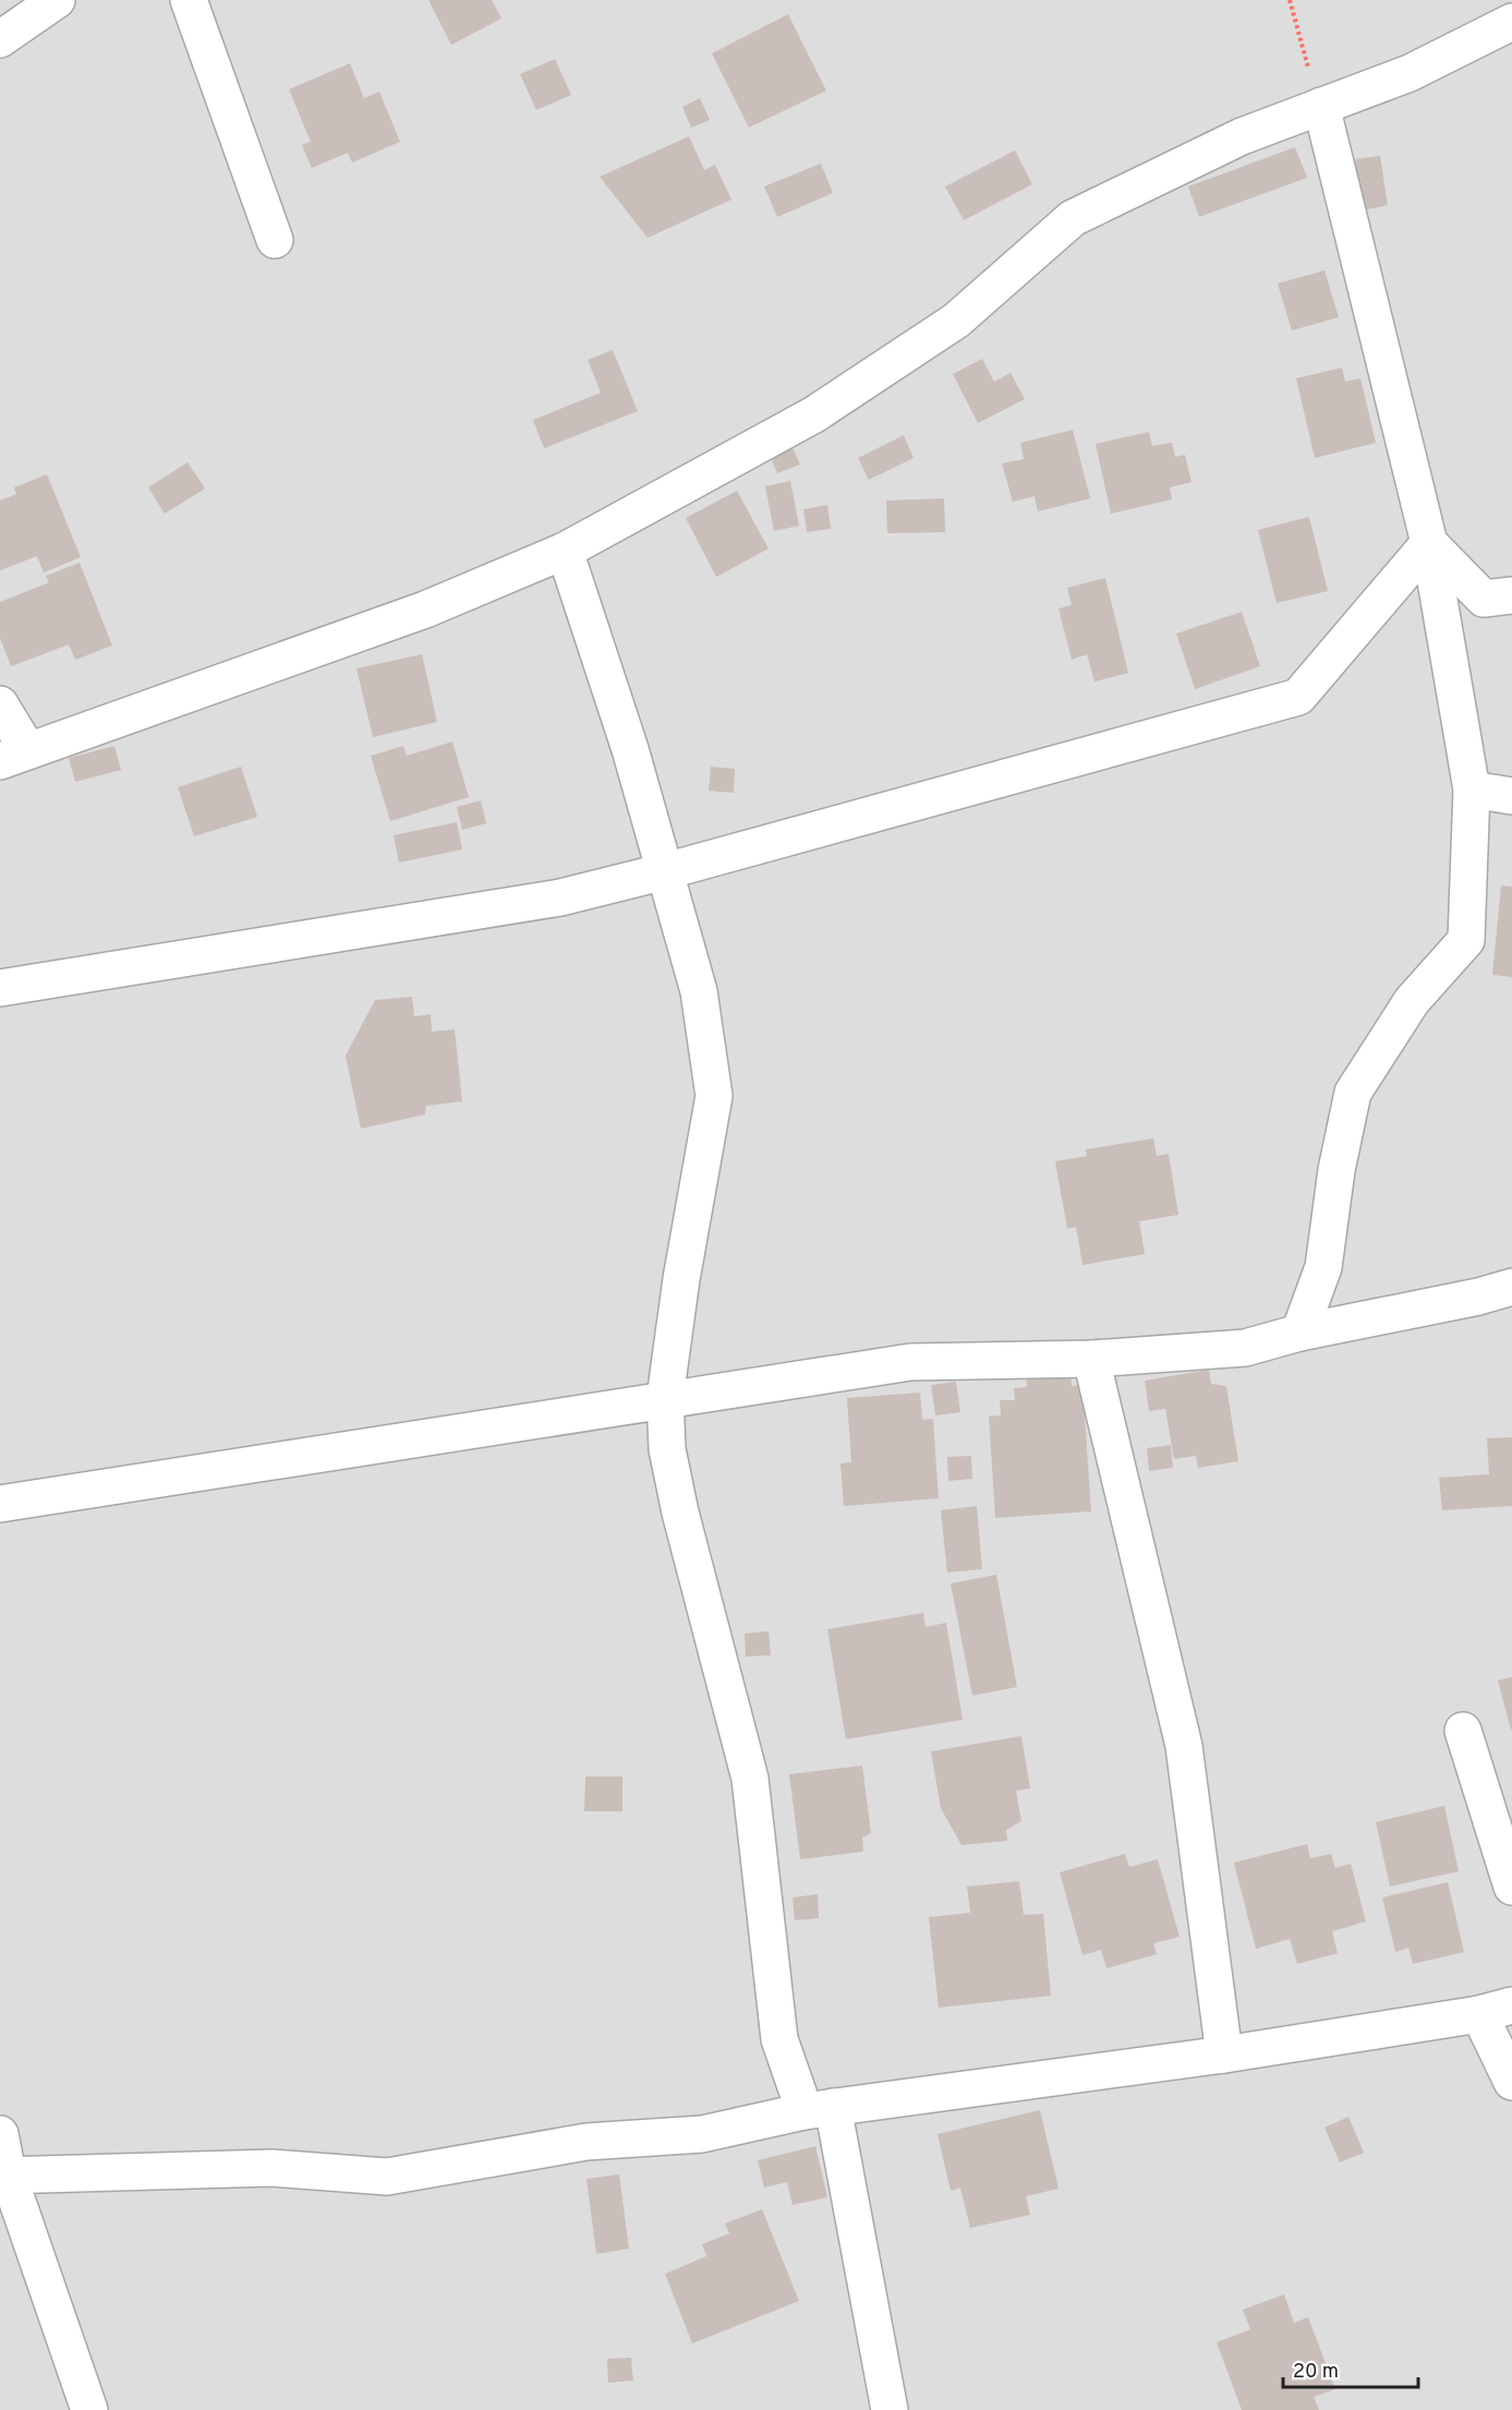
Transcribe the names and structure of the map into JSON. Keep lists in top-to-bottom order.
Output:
{
  "scale_bar": "20 m"
}
